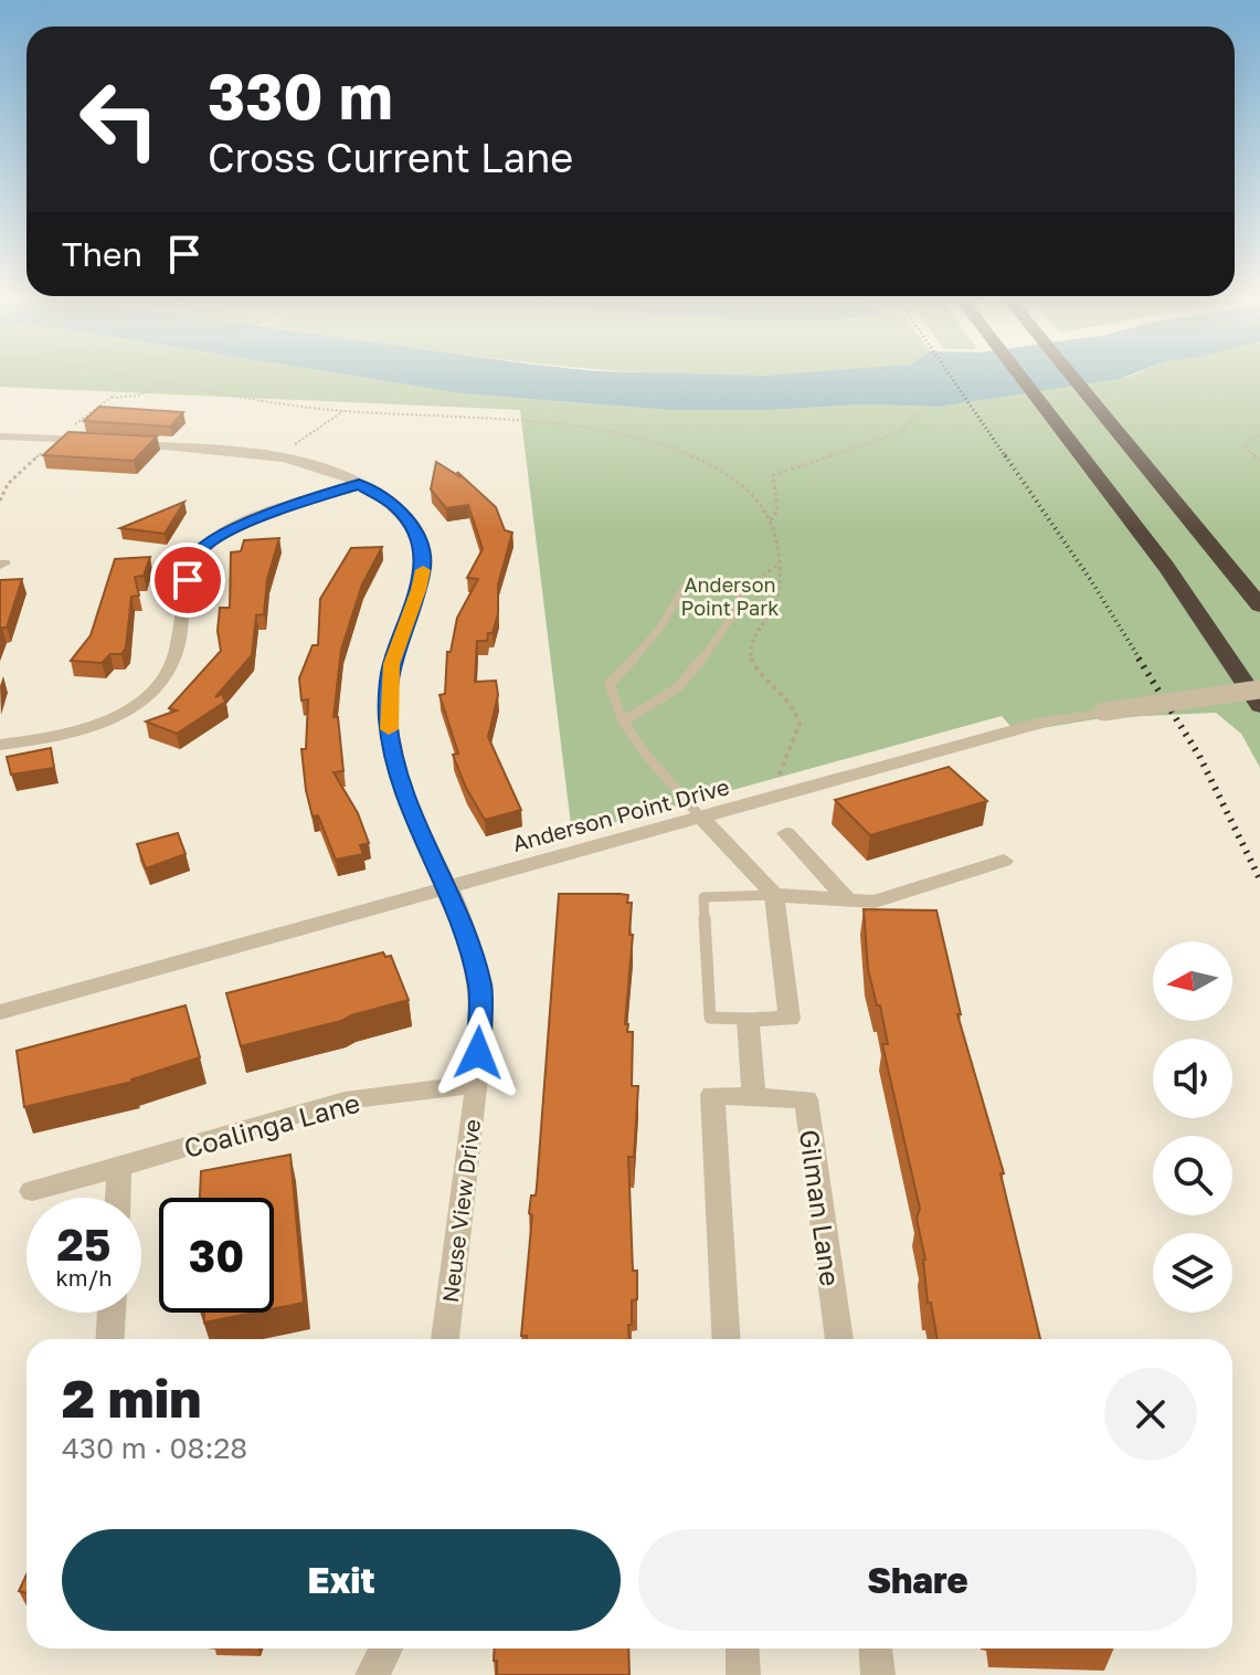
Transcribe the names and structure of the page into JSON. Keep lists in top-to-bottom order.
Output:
{
  "streets": {
    "street": [
      "Anderson Point Drive",
      "Coalinga Lane",
      "Gilman Lane",
      "Neuse View Drive"
    ]
  },
  "crossings": [
    ["Anderson Point Drive", "Neuse View Drive"],
    ["Coalinga Lane", "Neuse View Drive"]
  ],
  "parks": ["Anderson Point Park"],
  "north": "left",
  "page": {
    "turn": ["330 m", "Cross Current Lane"],
    "then": "Then",
    "speed": "25 km/h",
    "limit": "30",
    "heading": ["2 min", "430 m · 08:28"],
    "buttons": ["Exit", "Share"]
  }
}
